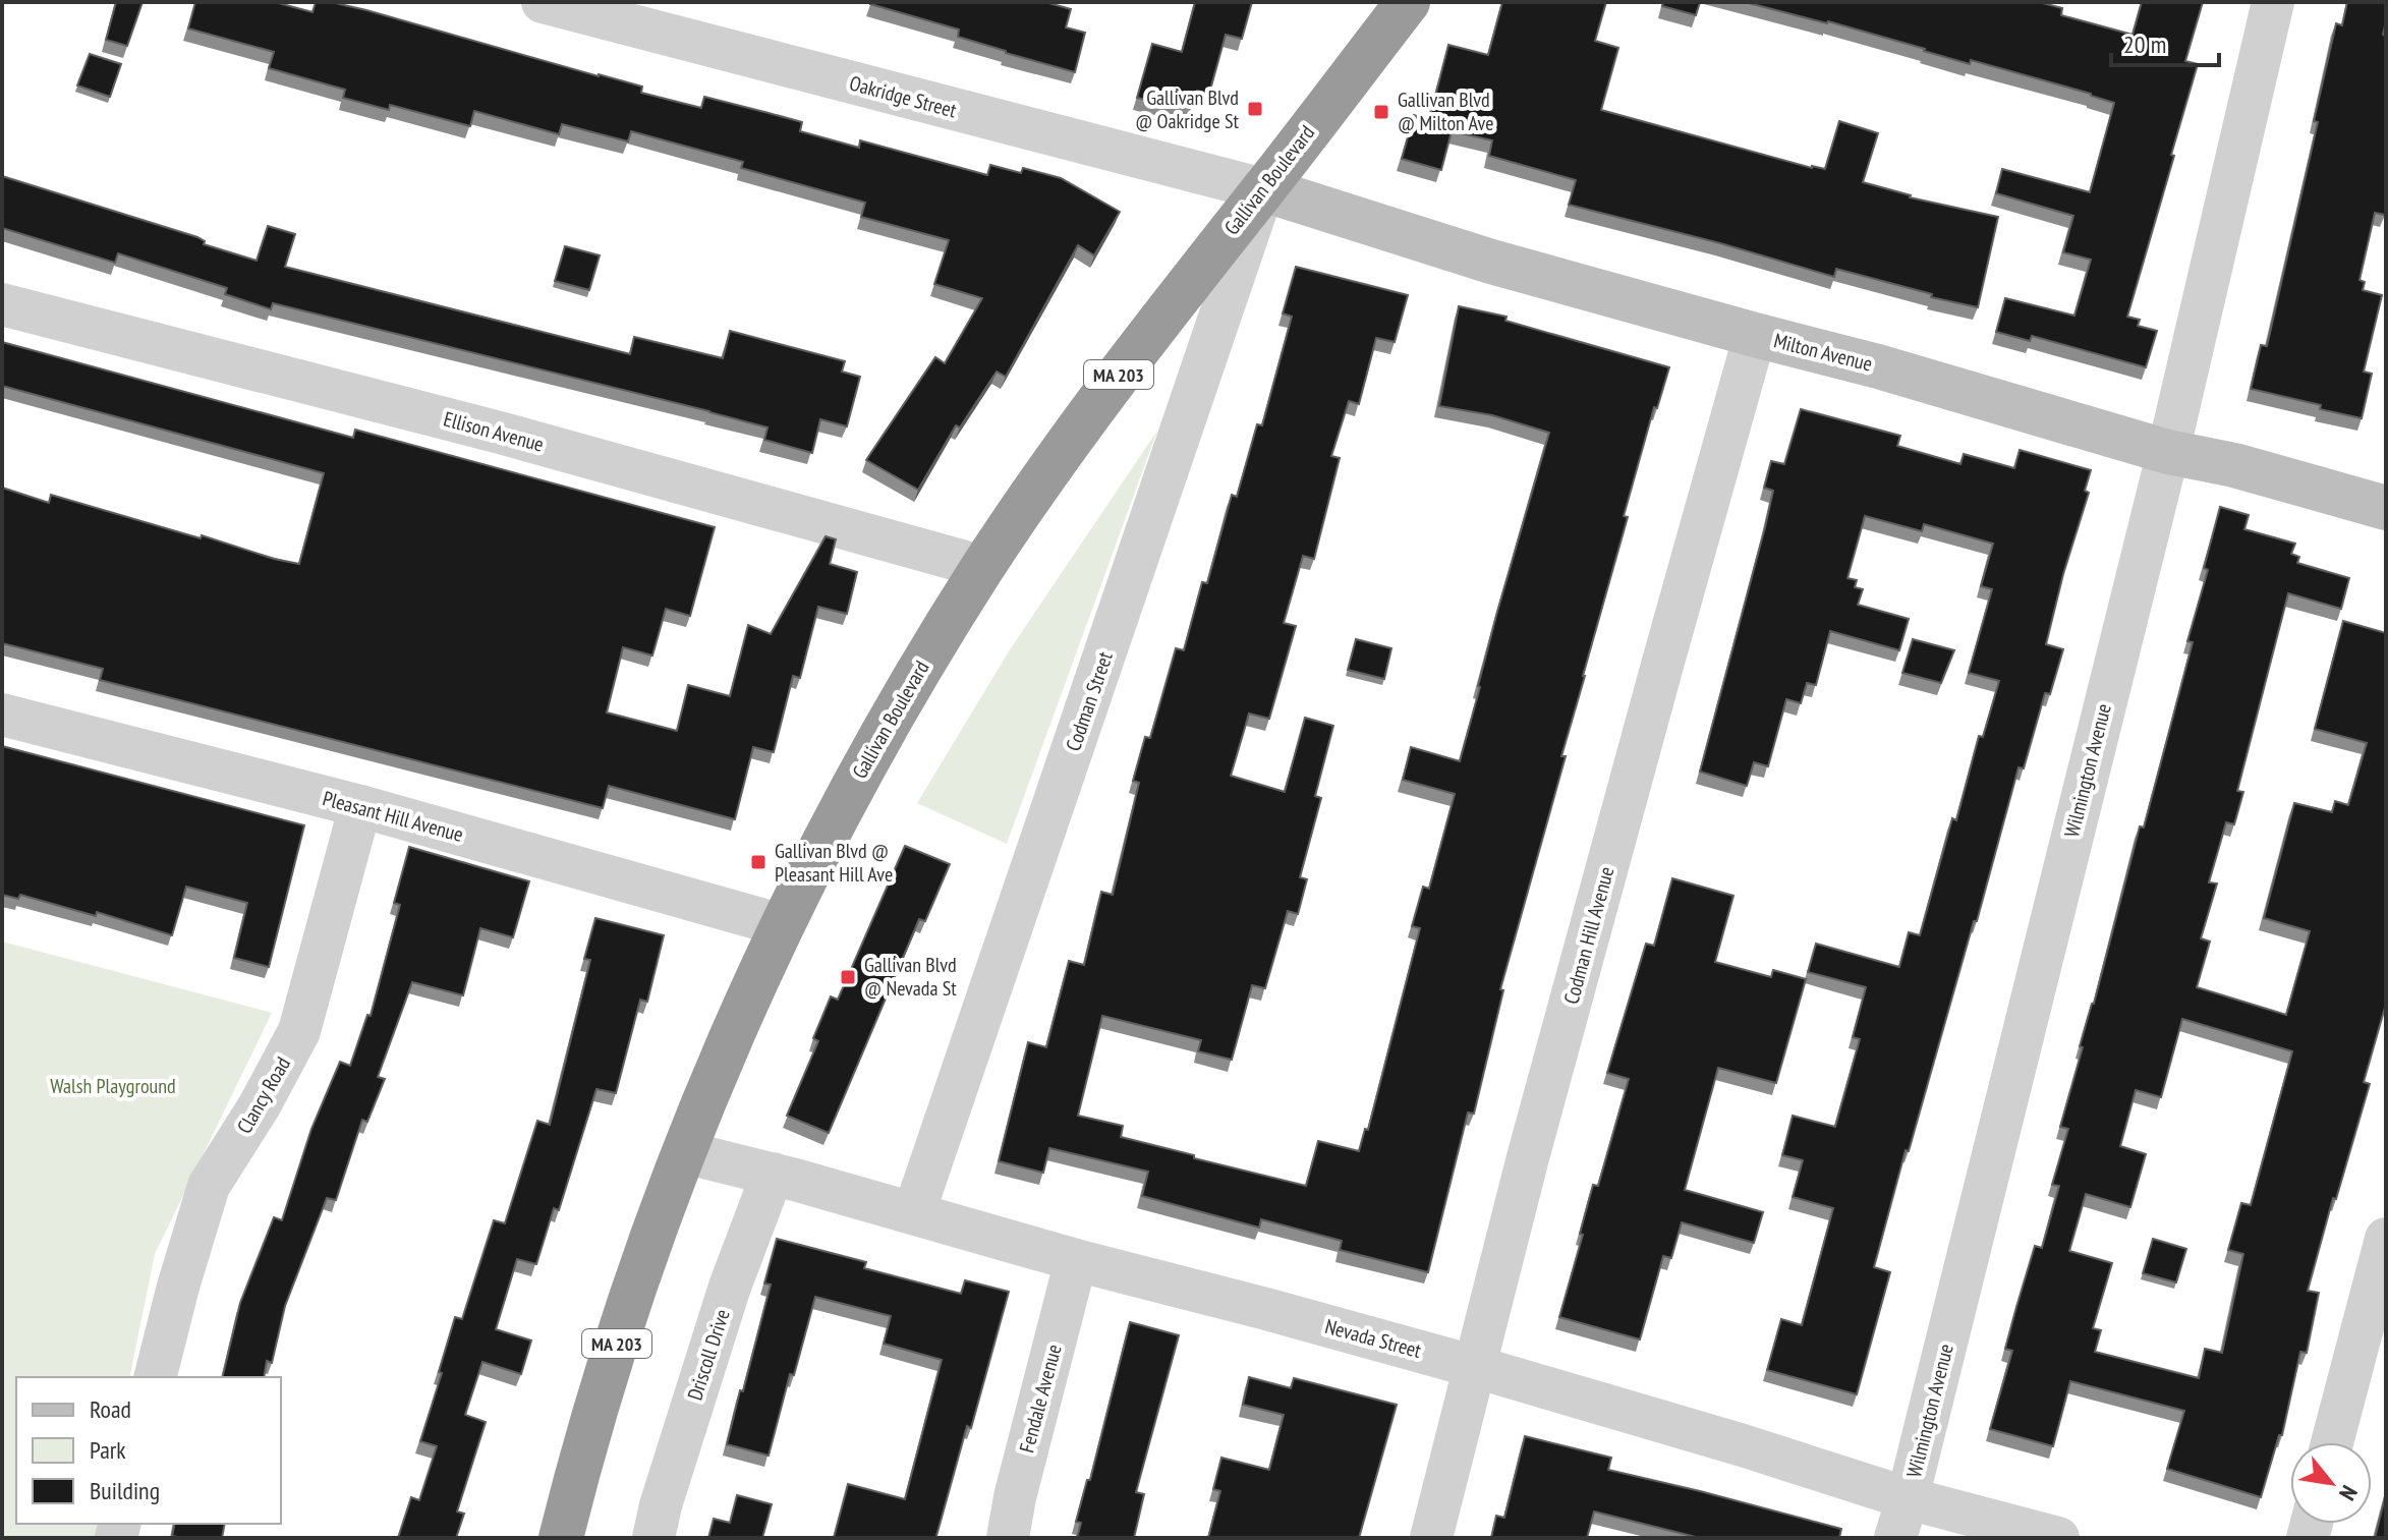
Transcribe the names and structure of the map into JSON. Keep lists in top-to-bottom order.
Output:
{
  "streets": {
    "highway": ["Gallivan Boulevard", "MA 203"],
    "street": [
      "Oakridge Street",
      "Milton Avenue",
      "Ellison Avenue",
      "Codman Street",
      "Wilmington Avenue",
      "Pleasant Hill Avenue",
      "Codman Hill Avenue",
      "Clancy Road",
      "Nevada Street",
      "Driscoll Drive",
      "Fendale Avenue"
    ]
  },
  "crossings": [
    ["Oakridge Street", "Gallivan Boulevard"],
    ["Oakridge Street", "Milton Avenue"],
    ["Oakridge Street", "Codman Street"],
    ["Gallivan Boulevard", "Milton Avenue"],
    ["Gallivan Boulevard", "Ellison Avenue"],
    ["Gallivan Boulevard", "Codman Street"],
    ["Gallivan Boulevard", "Pleasant Hill Avenue"],
    ["Gallivan Boulevard", "Nevada Street"],
    ["Milton Avenue", "Codman Street"],
    ["Milton Avenue", "Wilmington Avenue"],
    ["Milton Avenue", "Codman Hill Avenue"],
    ["Codman Street", "Nevada Street"],
    ["Wilmington Avenue", "Nevada Street"],
    ["Pleasant Hill Avenue", "Clancy Road"],
    ["Codman Hill Avenue", "Nevada Street"],
    ["Nevada Street", "Driscoll Drive"],
    ["Nevada Street", "Fendale Avenue"]
  ],
  "parks": ["Walsh Playground"],
  "places": {
    "transit": [
      "Gallivan Blvd @ Oakridge St",
      "Gallivan Blvd @ Milton Ave",
      "Gallivan Blvd @ Pleasant Hill Ave",
      "Gallivan Blvd @ Nevada St"
    ]
  },
  "legend": ["Road", "Park", "Building"],
  "scale_bar": "20 m",
  "north": "bottom right"
}
